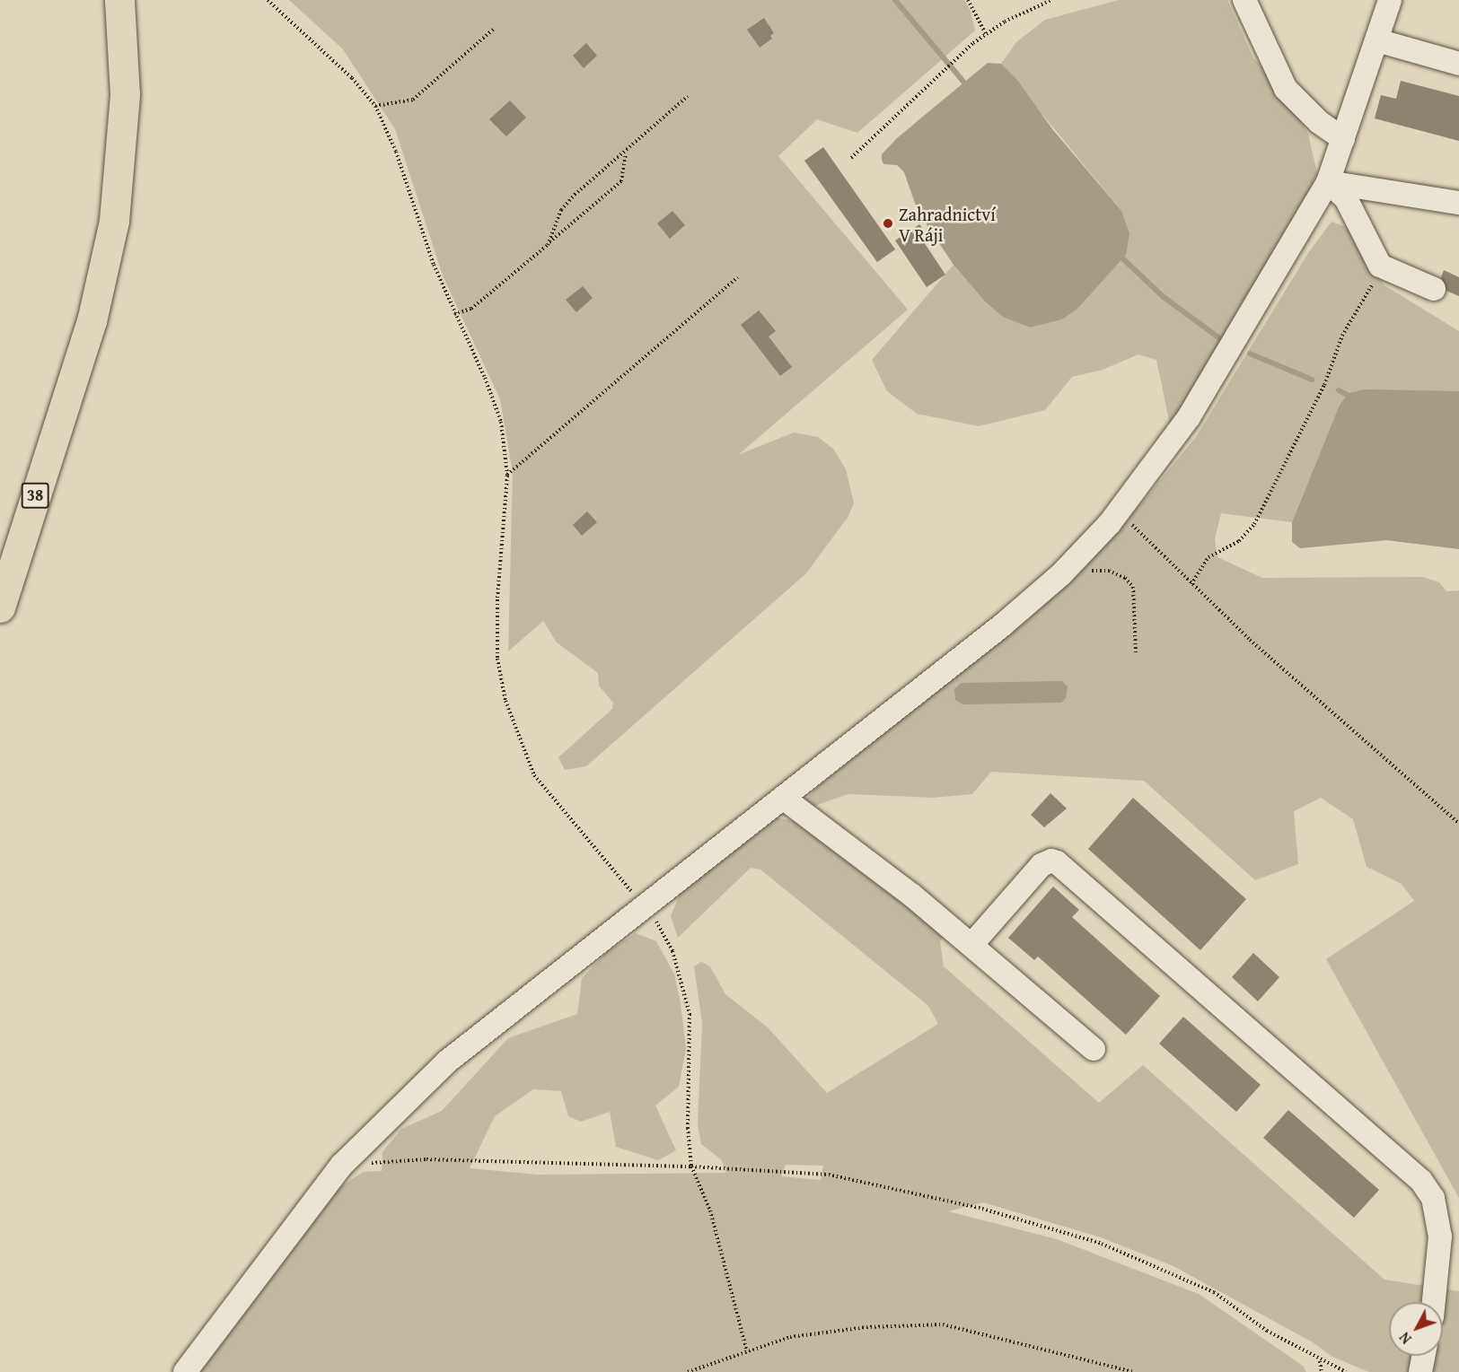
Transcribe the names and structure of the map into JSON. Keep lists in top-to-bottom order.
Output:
{
  "streets": {
    "main road": ["38"]
  },
  "places": ["Zahradnictví V Ráji"],
  "north": "bottom left"
}
